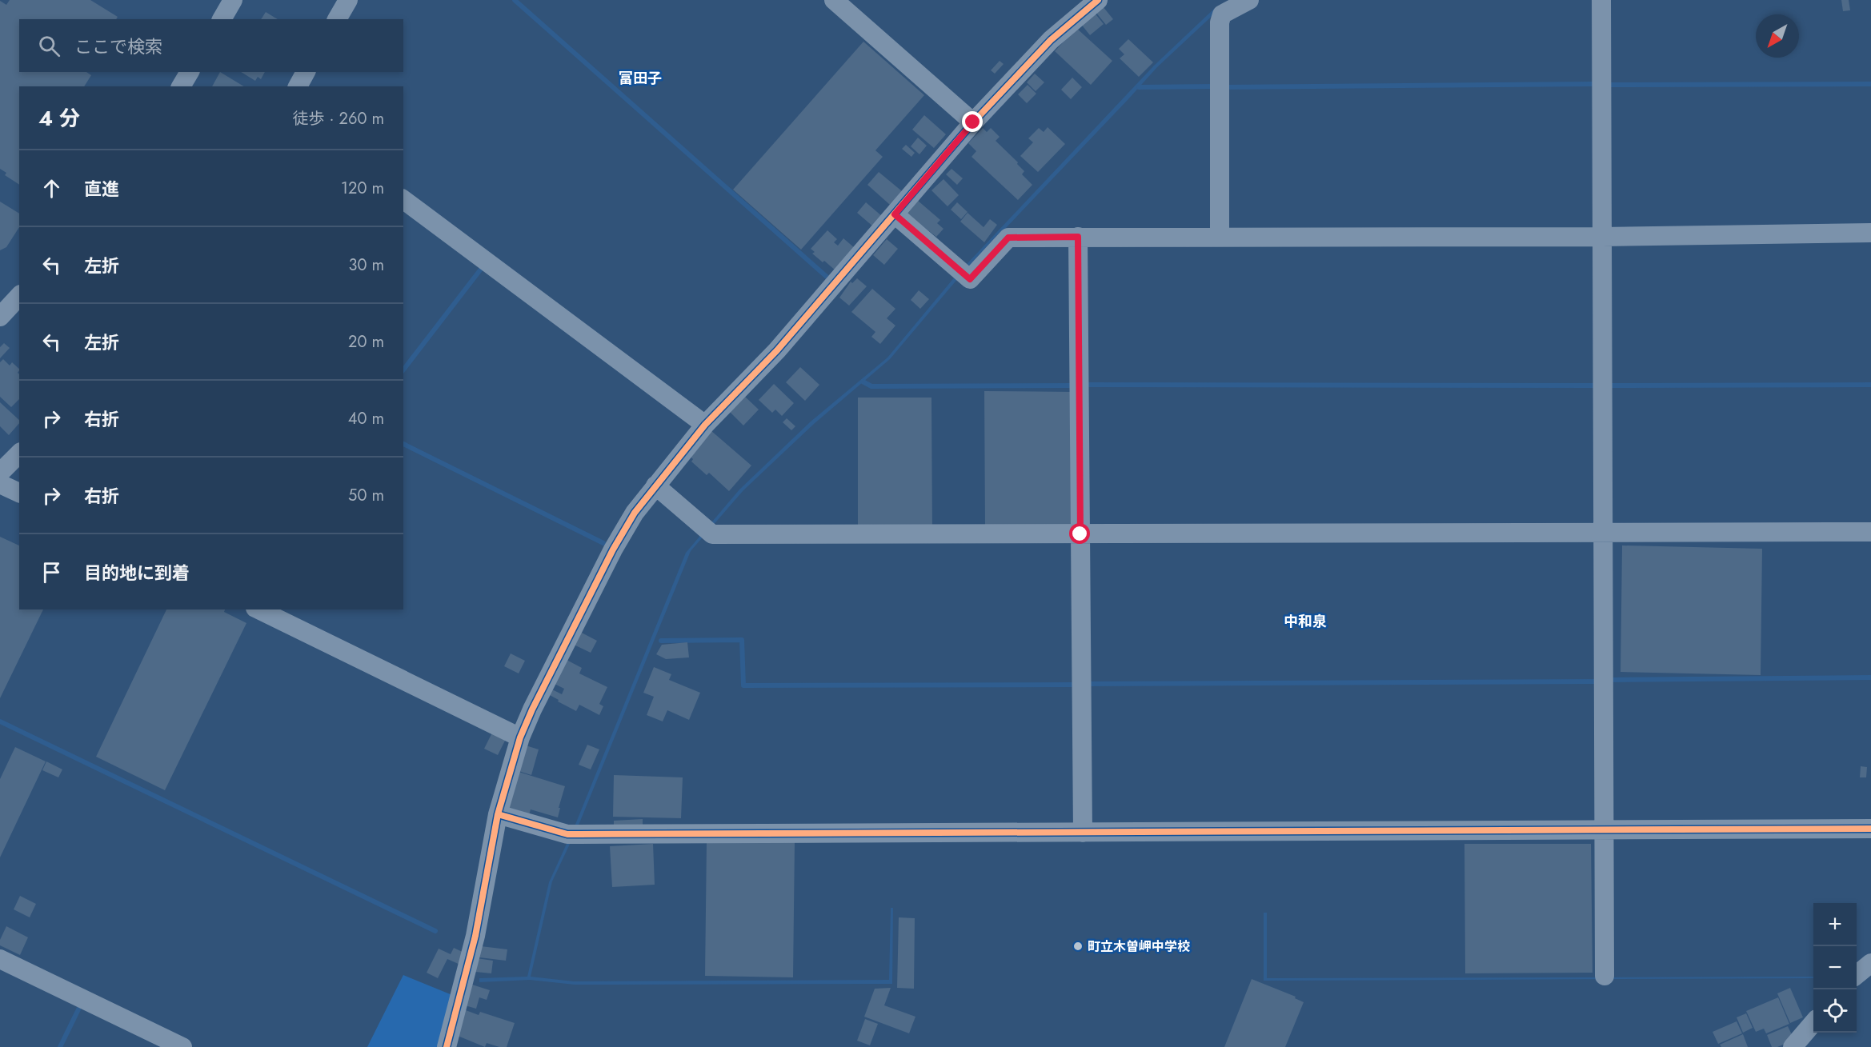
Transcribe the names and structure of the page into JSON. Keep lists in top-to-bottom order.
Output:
{
  "districts": ["富田子", "中和泉"],
  "places": ["町立木曽岬中学校"],
  "north": "bottom left",
  "page": {
    "search": "ここで検索",
    "heading": ["4 分", "徒歩 · 260 m"],
    "list": [
      ["直進", "120 m"],
      ["左折", "30 m"],
      ["左折", "20 m"],
      ["右折", "40 m"],
      ["右折", "50 m"],
      "目的地に到着"
    ],
    "map_buttons": ["+", "−"]
  }
}
